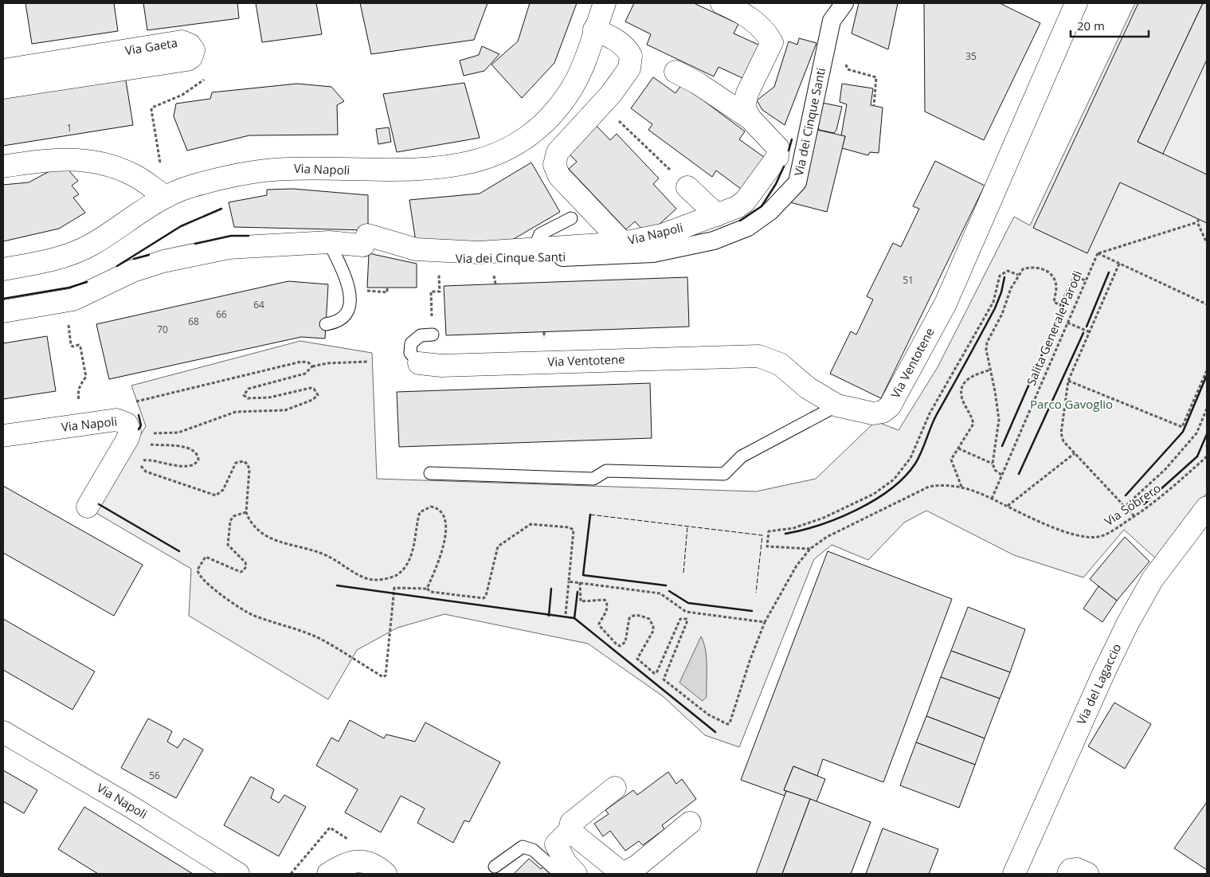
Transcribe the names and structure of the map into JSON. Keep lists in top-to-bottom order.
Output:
{
  "streets": {
    "street": [
      "Via Gaeta",
      "Via dei Cinque Santi",
      "Via Napoli",
      "Via Ventotene",
      "Via del Lagaccio"
    ],
    "path": ["Salita Generale Parodi", "Via Sobrero"]
  },
  "crossings": [
    ["Salita Generale Parodi", "Via Sobrero"]
  ],
  "parks": ["Parco Gavoglio"],
  "house_numbers": [
    "35",
    "1",
    "51",
    "64",
    "66",
    "68",
    "70",
    "56"
  ],
  "scale_bar": "20 m"
}
